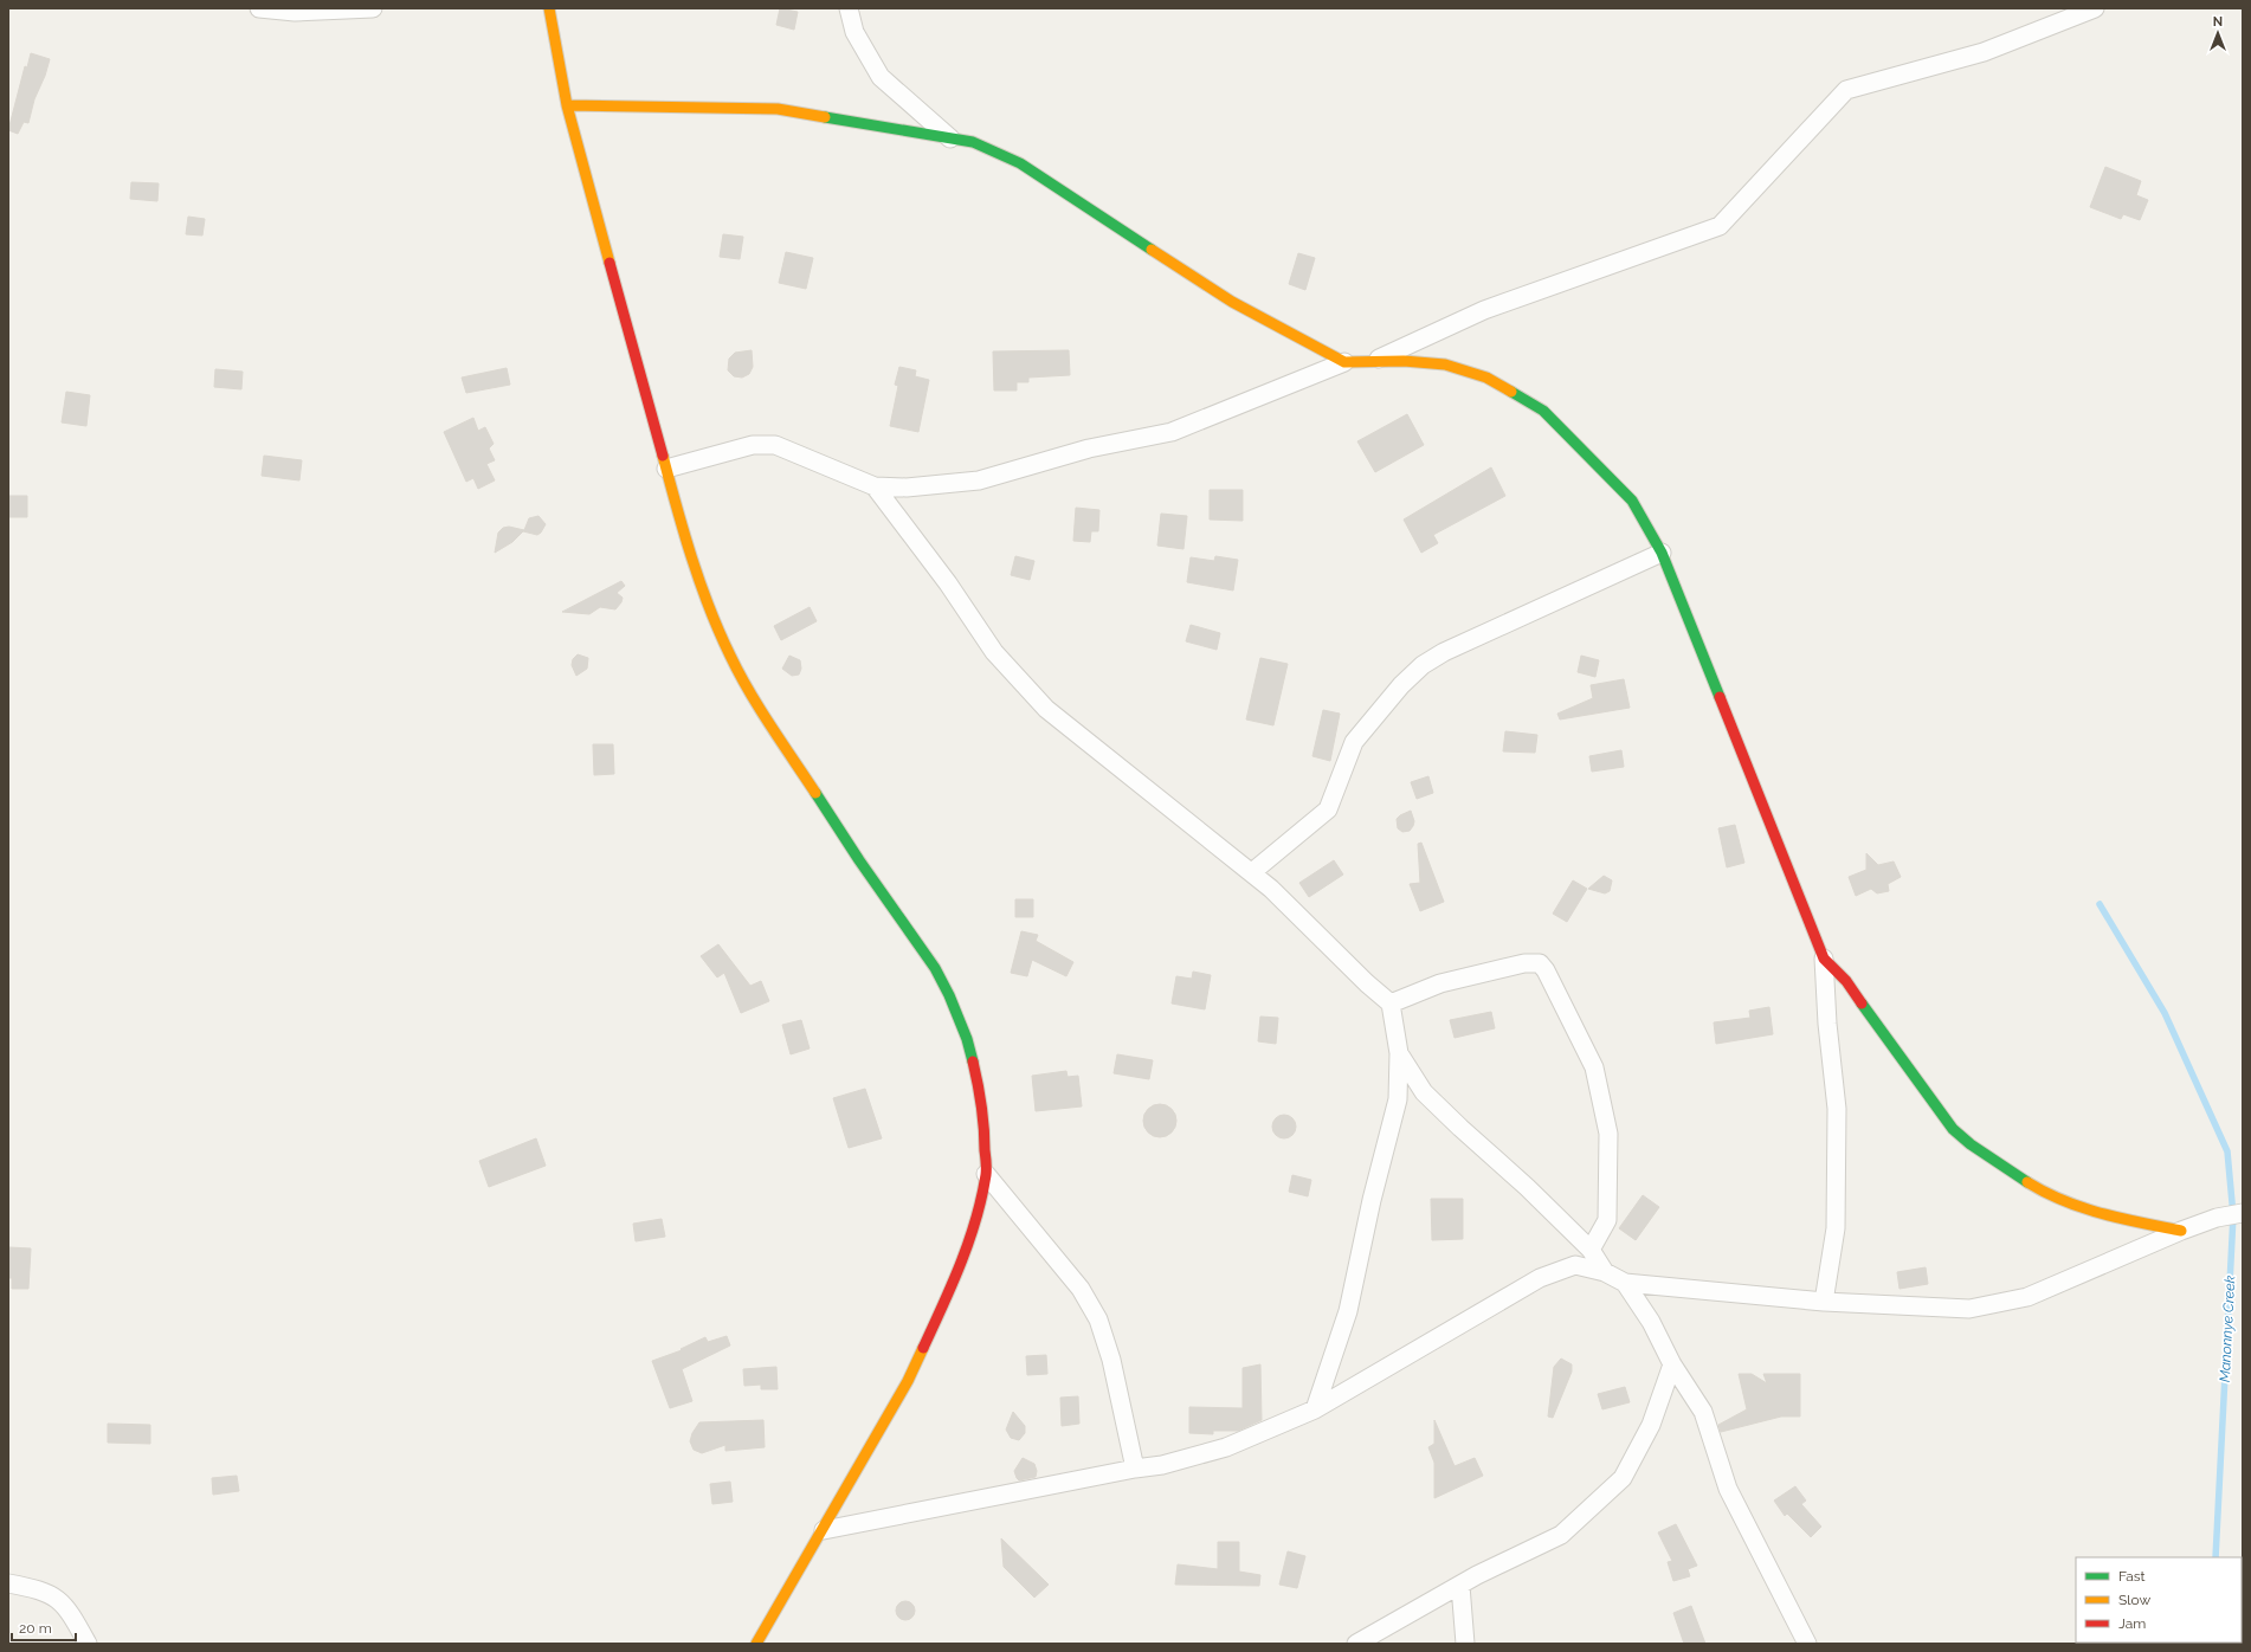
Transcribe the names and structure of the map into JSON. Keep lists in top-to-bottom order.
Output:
{
  "water": ["Manonnye Creek"],
  "legend": ["Fast", "Slow", "Jam"],
  "scale_bar": "20 m",
  "north": "top"
}
